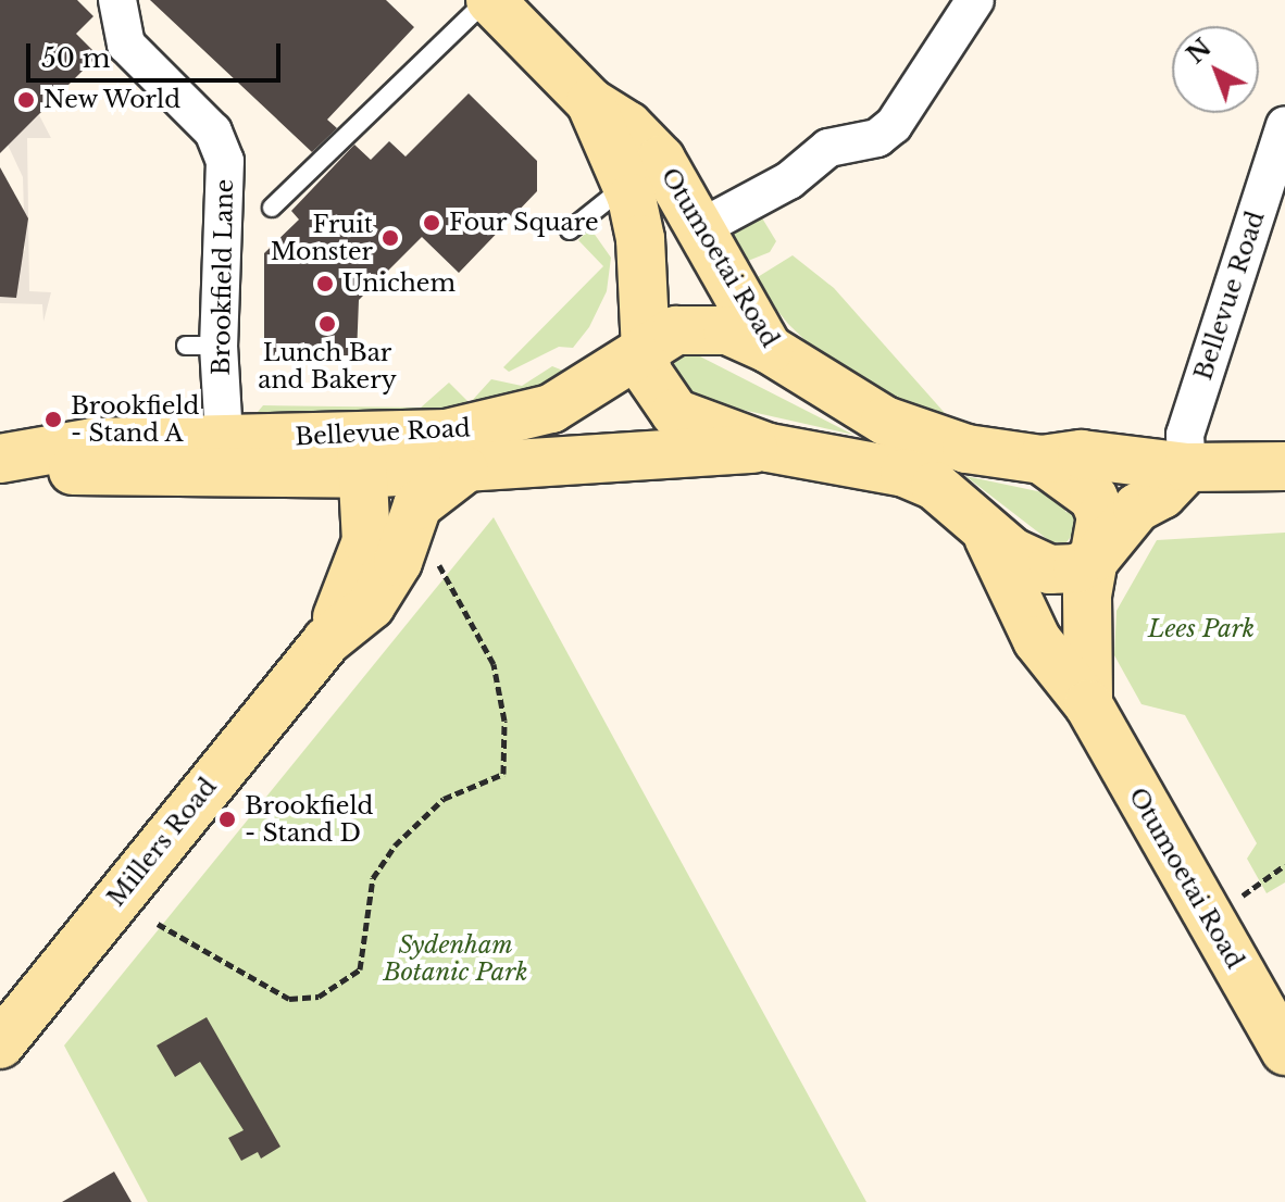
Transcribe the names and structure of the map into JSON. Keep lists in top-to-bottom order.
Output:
{
  "streets": {
    "main road": ["Otumoetai Road", "Bellevue Road", "Millers Road"],
    "street": ["Brookfield Lane"]
  },
  "crossings": [
    ["Otumoetai Road", "Bellevue Road"],
    ["Brookfield Lane", "Bellevue Road"],
    ["Bellevue Road", "Millers Road"]
  ],
  "parks": ["Lees Park", "Sydenham Botanic Park"],
  "places": [
    "New World",
    "Four Square",
    "Fruit Monster",
    "Unichem",
    "Lunch Bar and Bakery",
    "Brookfield - Stand A",
    "Brookfield - Stand D"
  ],
  "scale_bar": "50 m",
  "north": "top left"
}
